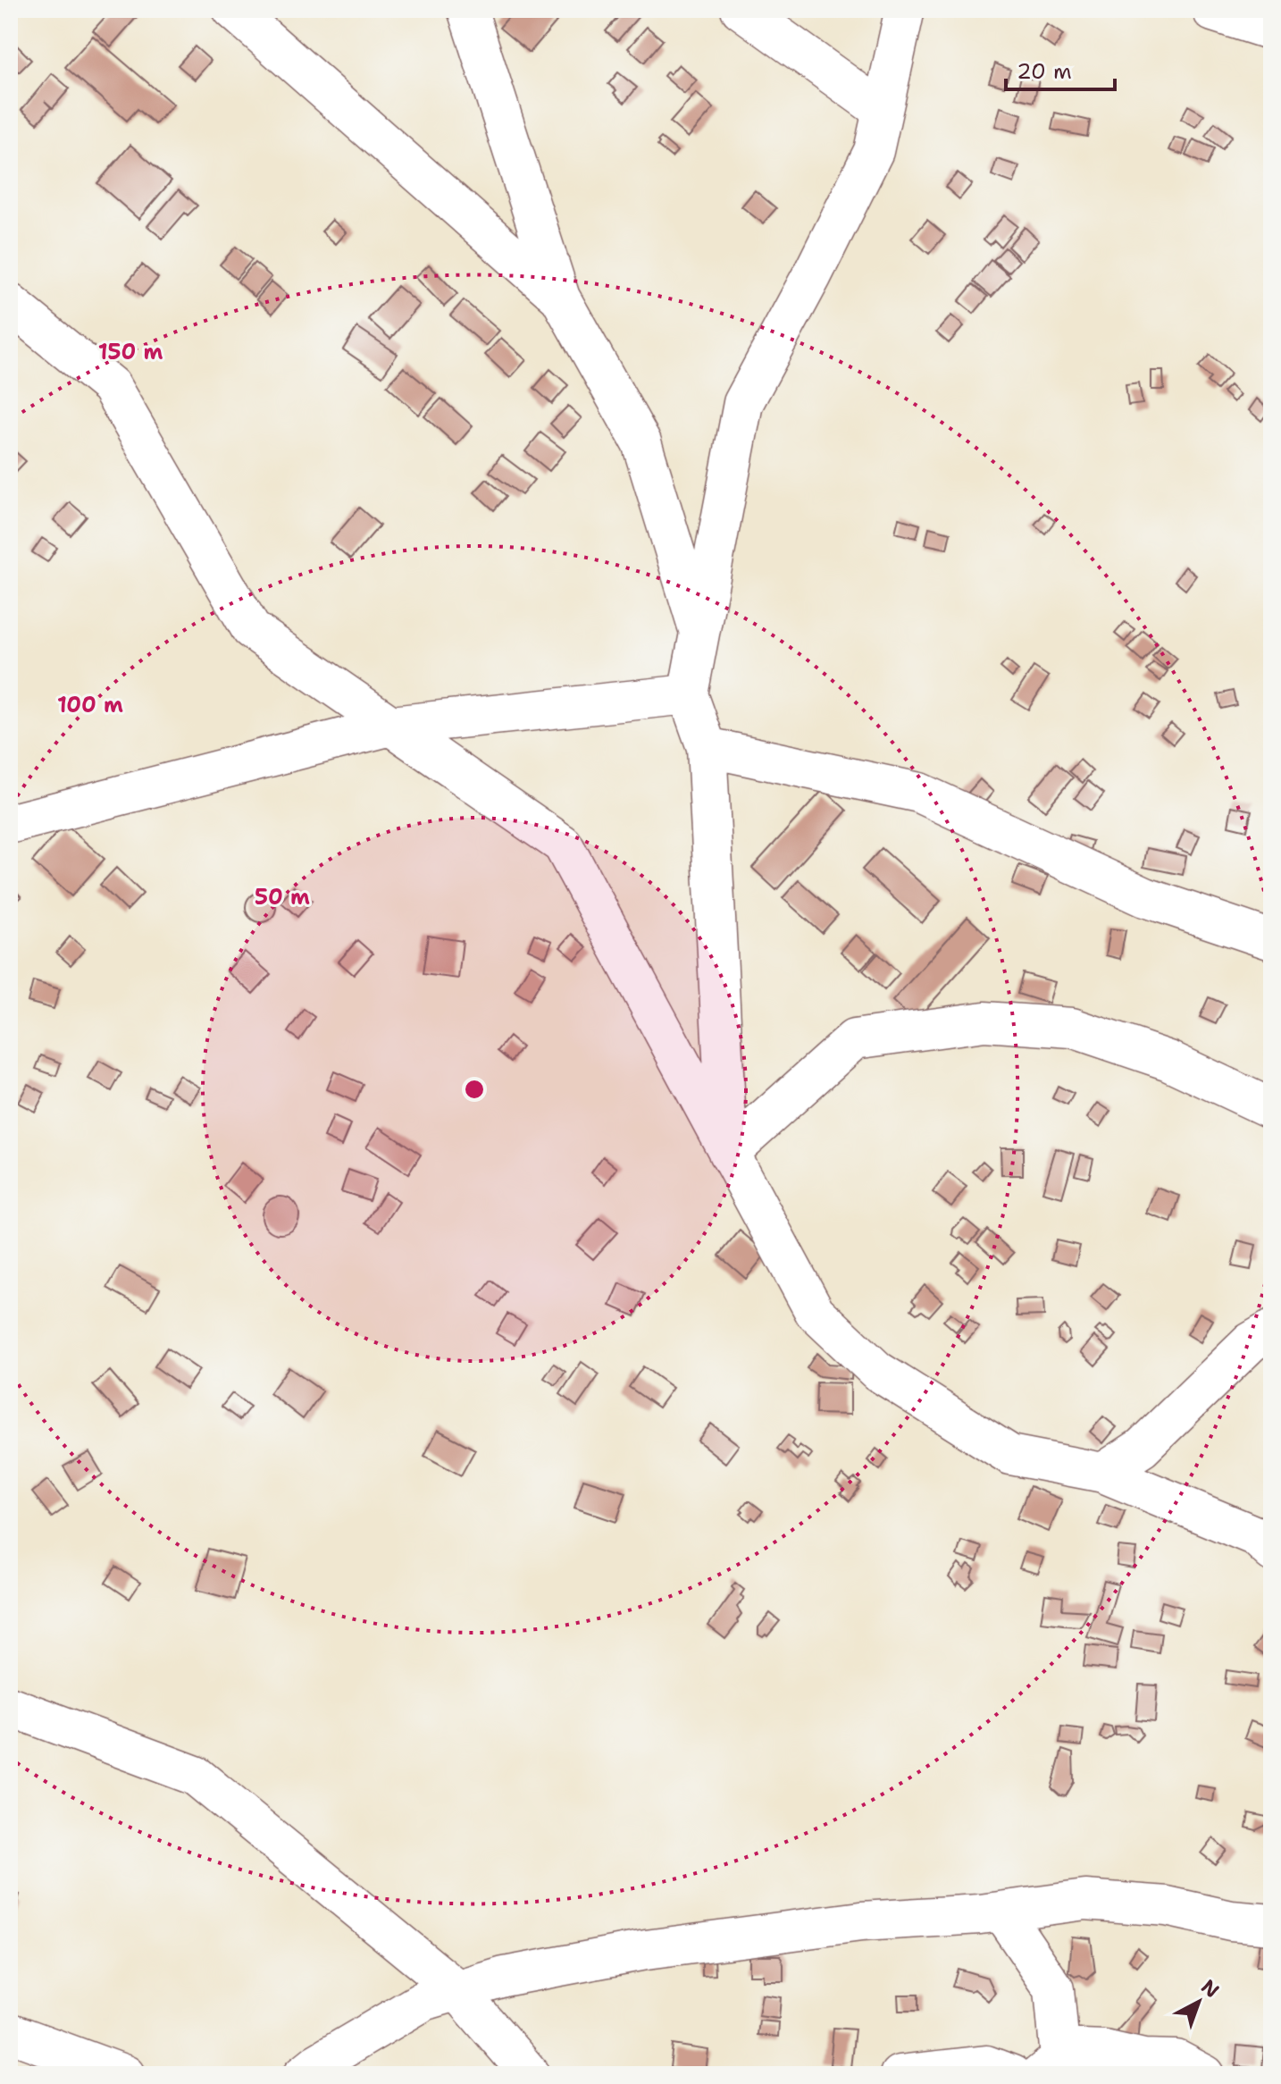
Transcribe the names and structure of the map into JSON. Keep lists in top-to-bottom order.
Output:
{
  "scale_bar": "20 m",
  "north": "top right",
  "rings": ["150 m", "100 m", "50 m"]
}
